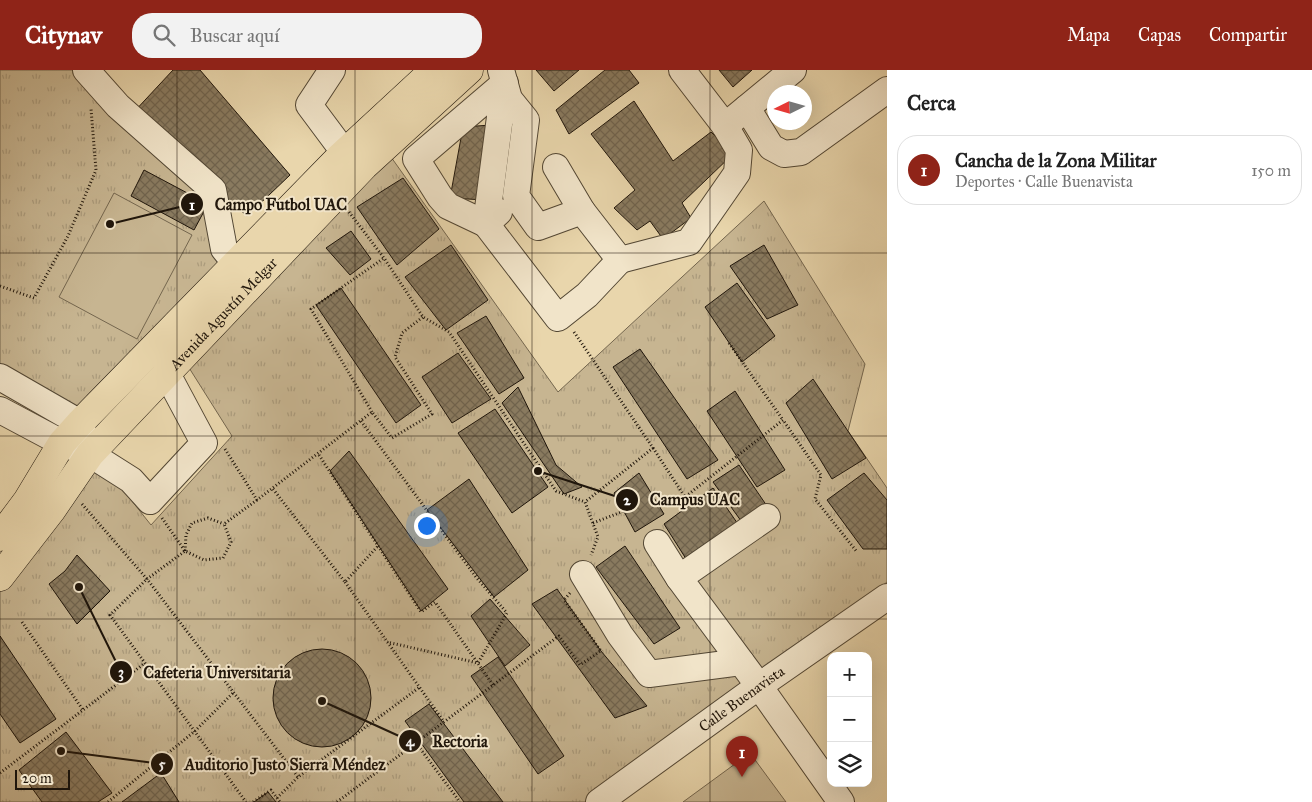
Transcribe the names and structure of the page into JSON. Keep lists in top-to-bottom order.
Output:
{
  "streets": {
    "main road": ["Avenida Agustín Melgar"],
    "street": ["Calle Buenavista"]
  },
  "places": [
    "Campo Futbol UAC",
    "Campus UAC",
    "Cafeteria Universitaria",
    "Rectoria",
    "Auditorio Justo Sierra Méndez"
  ],
  "scale_bar": "20 m",
  "north": "left",
  "page": {
    "header": "Citynav",
    "search": "Buscar aquí",
    "nav": ["Mapa", "Capas", "Compartir"],
    "heading": "Cerca",
    "list": [
      {
        "mark": "1",
        "name": "Cancha de la Zona Militar",
        "note": "Deportes · Calle Buenavista",
        "value": "150 m"
      }
    ],
    "map_buttons": ["+", "−"],
    "pins": "1",
    "scale": "20 m"
  }
}
